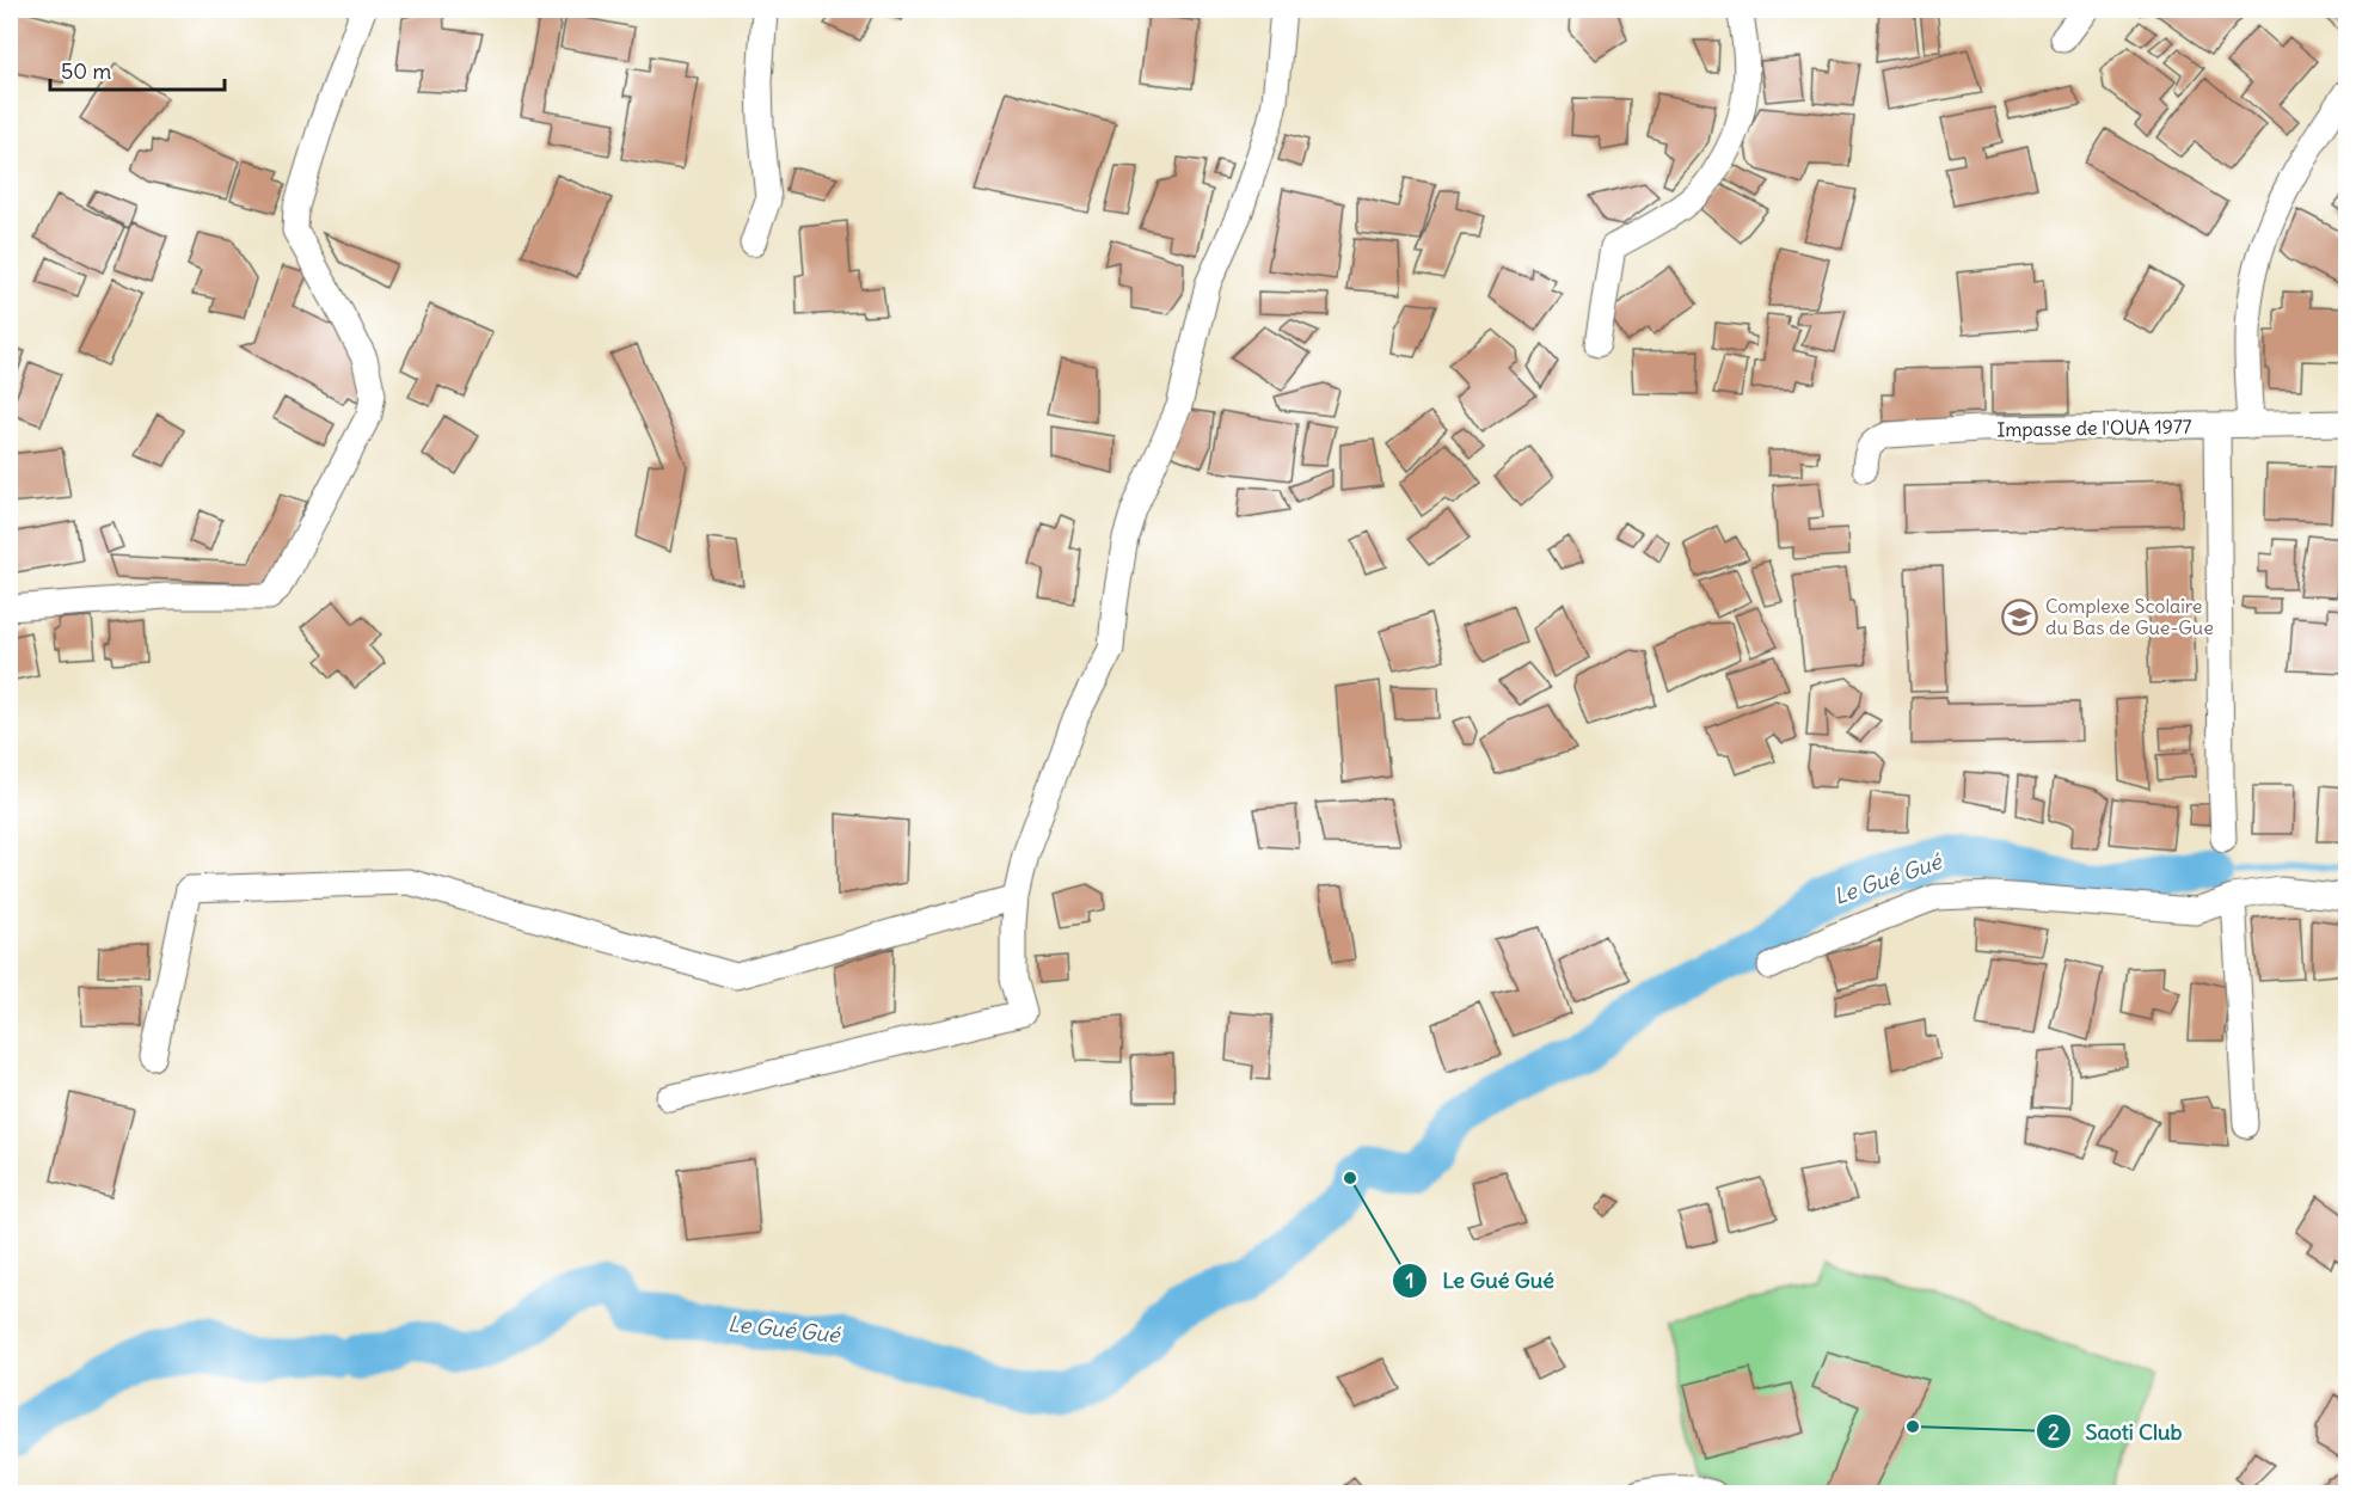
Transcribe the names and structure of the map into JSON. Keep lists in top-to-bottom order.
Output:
{
  "streets": {
    "street": ["Impasse de l'OUA 1977"]
  },
  "water": ["Le Gué Gué"],
  "places": {
    "school or university": ["Complexe Scolaire du Bas de Gue-Gue"],
    "other": ["Le Gué Gué", "Saoti Club"]
  },
  "scale_bar": "50 m"
}
